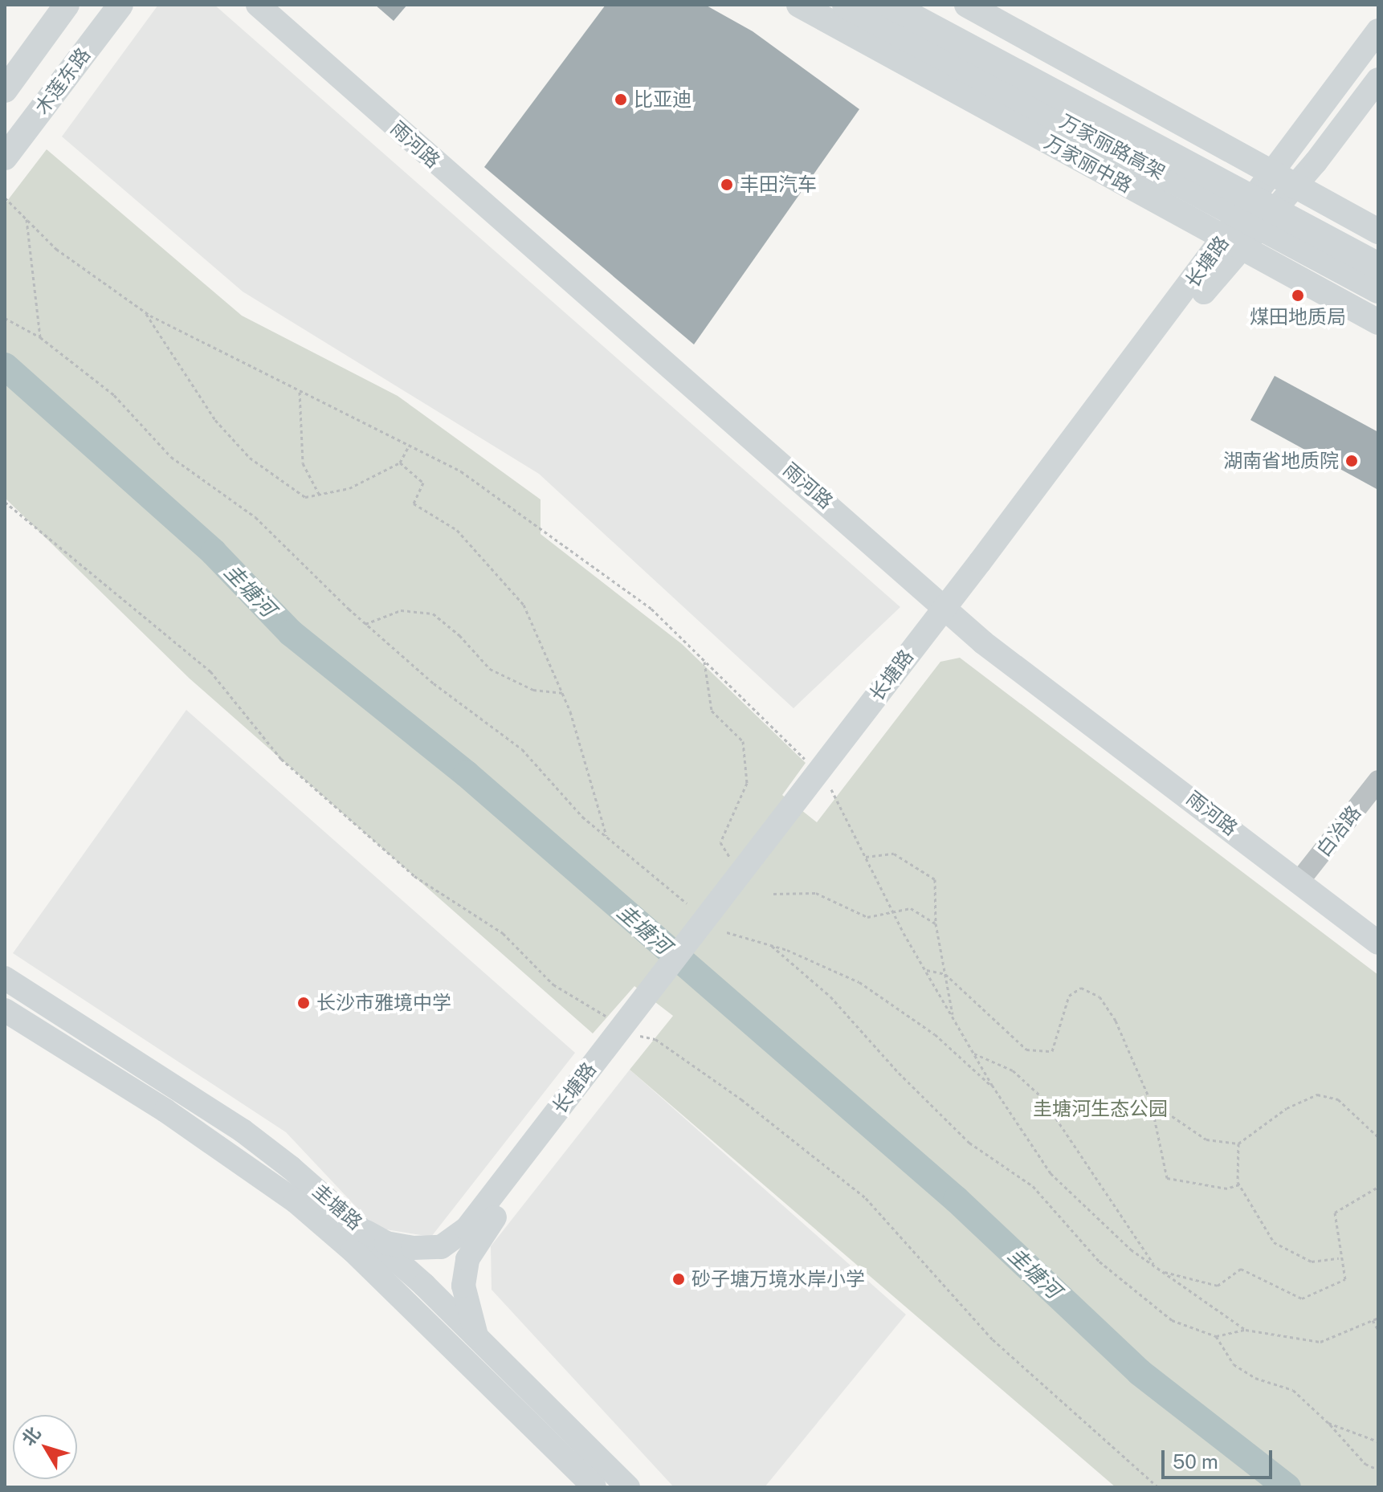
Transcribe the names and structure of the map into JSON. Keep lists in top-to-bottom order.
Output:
{
  "streets": {
    "highway": ["万家丽路高架"],
    "main road": [
      "木莲东路",
      "雨河路",
      "万家丽中路",
      "长塘路",
      "圭塘路"
    ],
    "street": ["白冶路"]
  },
  "crossings": [
    ["雨河路", "长塘路"],
    ["雨河路", "白冶路"],
    ["万家丽中路", "长塘路"],
    ["长塘路", "圭塘路"]
  ],
  "water": ["圭塘河"],
  "parks": ["圭塘河生态公园"],
  "places": [
    "比亚迪",
    "丰田汽车",
    "煤田地质局",
    "湖南省地质院",
    "长沙市雅境中学",
    "砂子塘万境水岸小学"
  ],
  "scale_bar": "50 m",
  "north": "top left"
}
